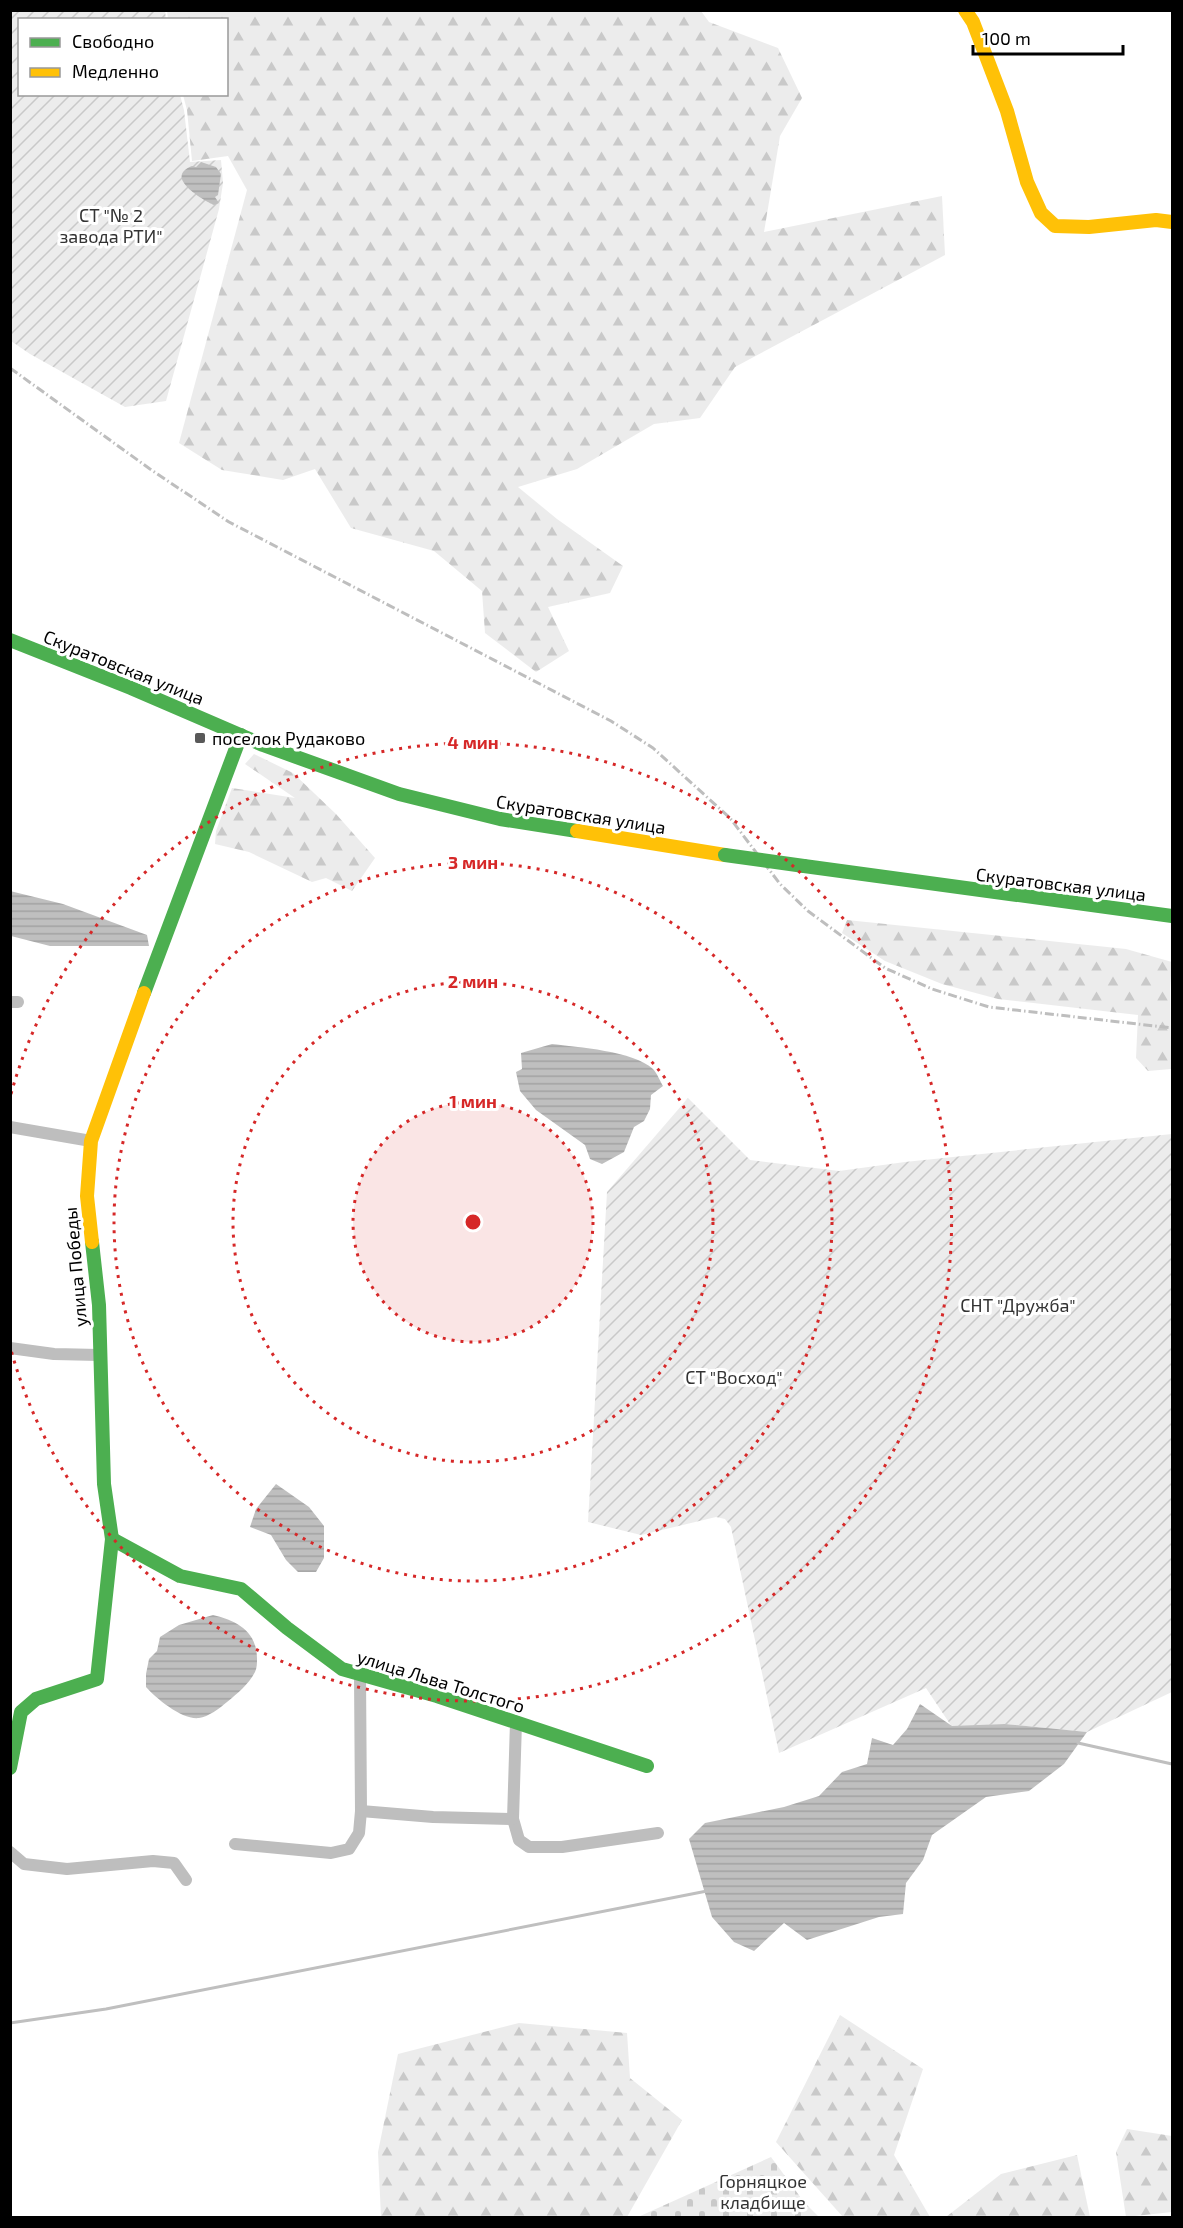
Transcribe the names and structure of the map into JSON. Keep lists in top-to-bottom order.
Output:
{
  "streets": {
    "street": ["Скуратовская улица", "улица Победы", "улица Льва Толстого"]
  },
  "crossings": [
    ["Скуратовская улица", "улица Победы"],
    ["улица Победы", "улица Льва Толстого"]
  ],
  "parks": [
    "СТ \"№ 2 завода РТИ\"",
    "СНТ \"Дружба\"",
    "СТ \"Восход\"",
    "Горняцкое кладбище"
  ],
  "places": {
    "transit": ["поселок Рудаково"]
  },
  "legend": ["Свободно", "Медленно"],
  "scale_bar": "100 m",
  "rings": [
    "4 мин",
    "3 мин",
    "2 мин",
    "1 мин"
  ]
}
